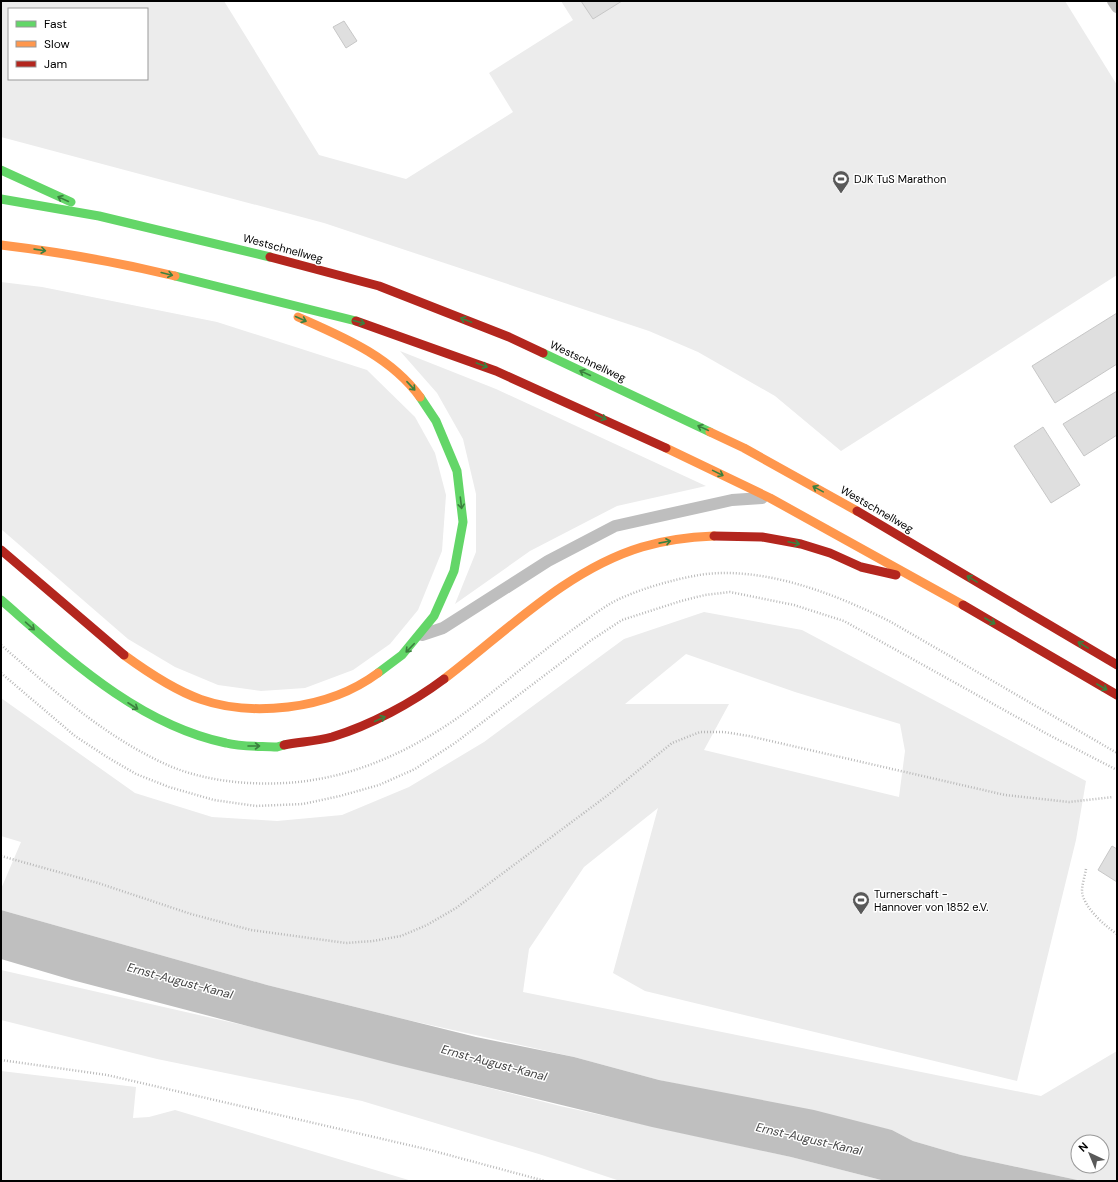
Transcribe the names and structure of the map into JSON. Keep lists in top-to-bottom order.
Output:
{
  "streets": {
    "highway": ["Westschnellweg"]
  },
  "water": ["Ernst-August-Kanal"],
  "places": {
    "sports": ["DJK TuS Marathon", "Turnerschaft - Hannover von 1852 e.V."]
  },
  "legend": ["Fast", "Slow", "Jam"],
  "north": "top left"
}
